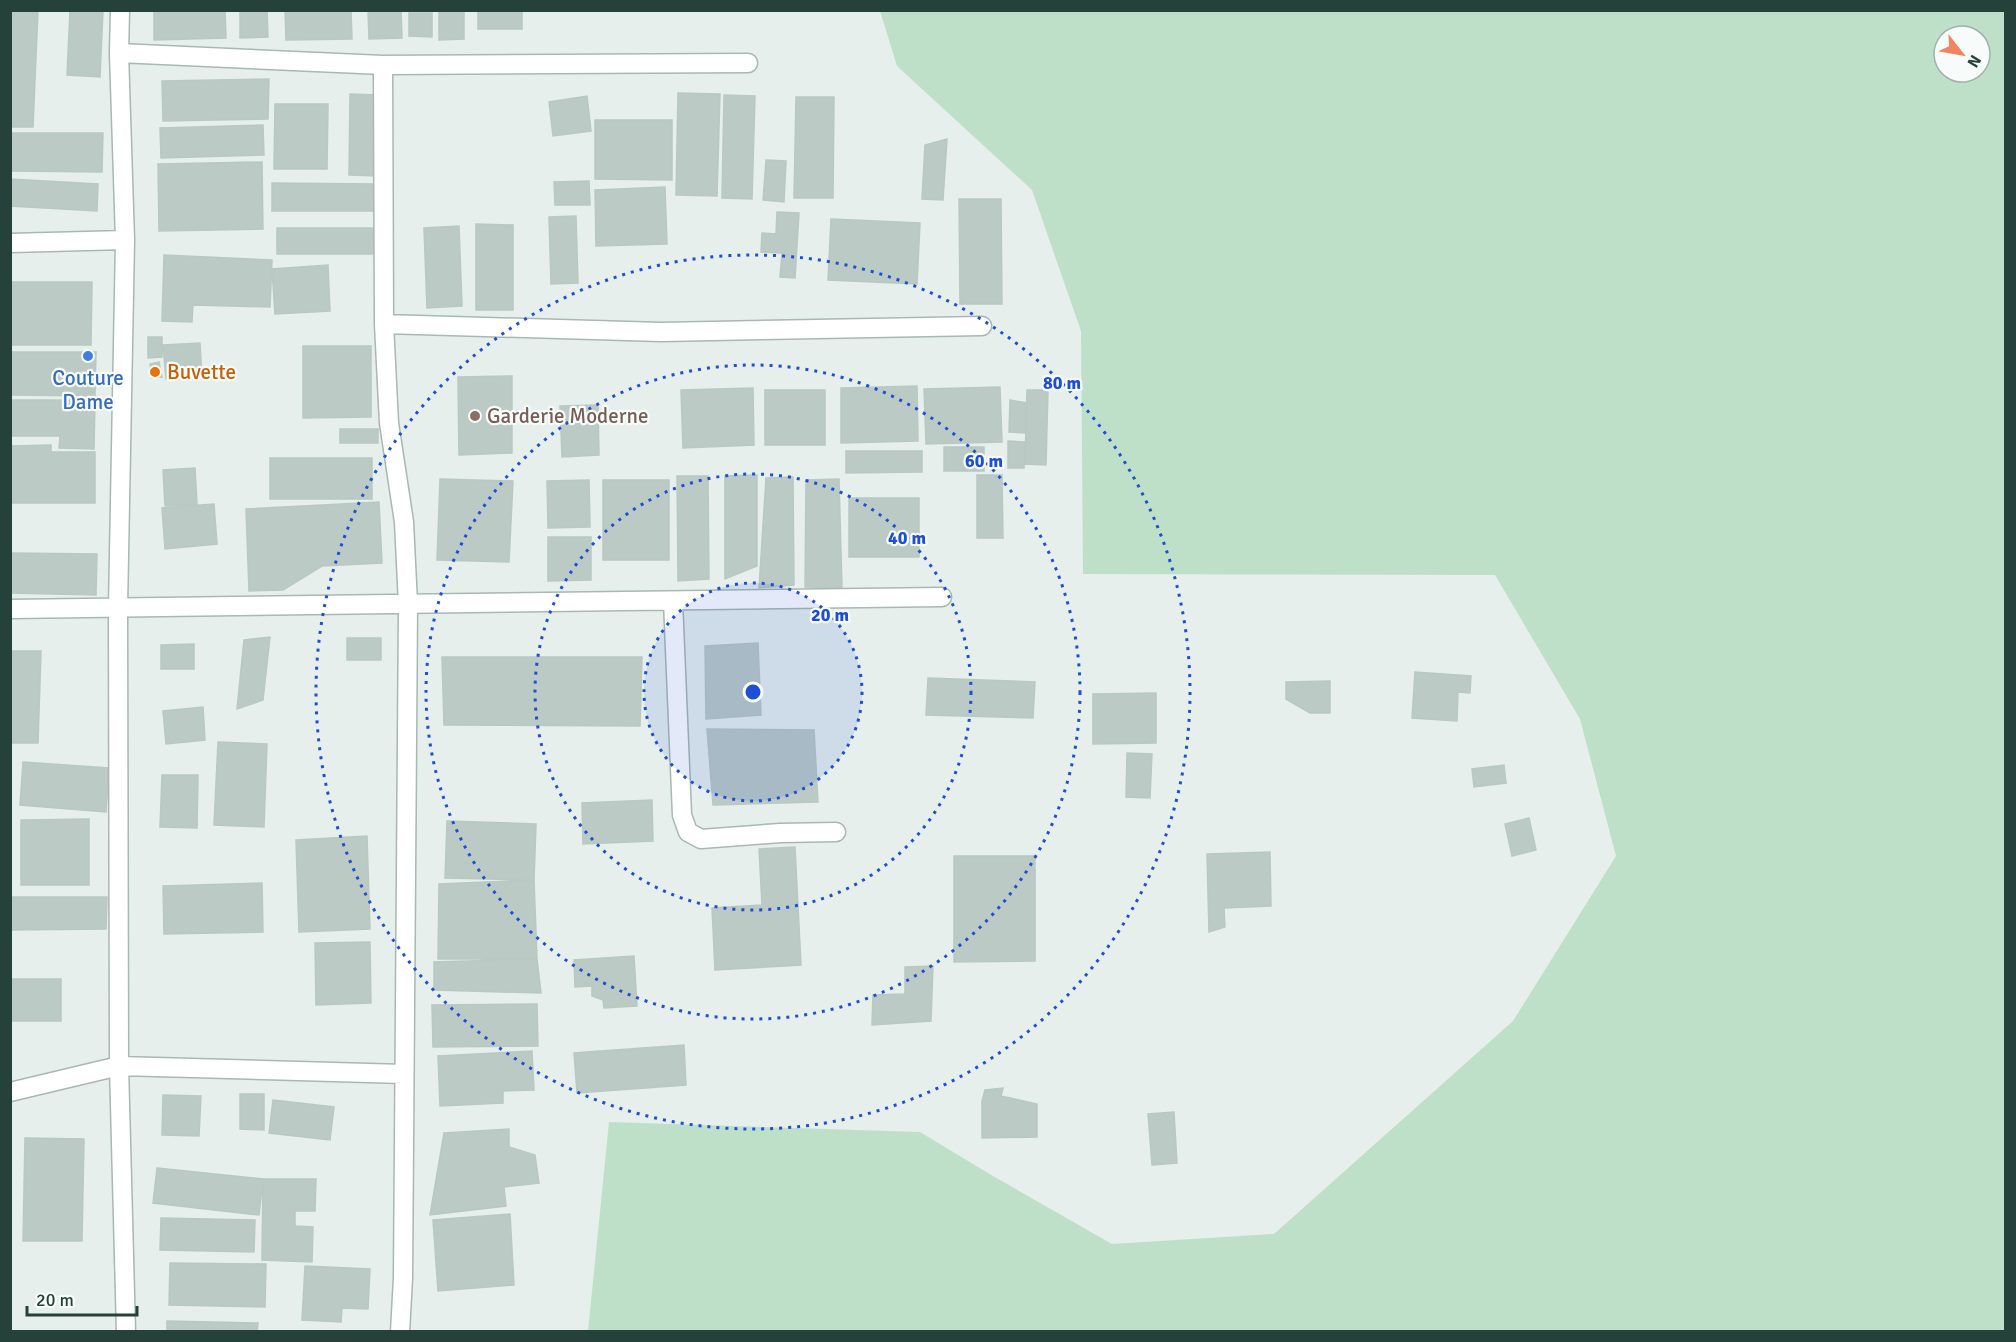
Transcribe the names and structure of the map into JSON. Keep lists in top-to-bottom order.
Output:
{
  "places": ["Couture Dame", "Buvette", "Garderie Moderne"],
  "scale_bar": "20 m",
  "north": "bottom right",
  "rings": [
    "80 m",
    "60 m",
    "40 m",
    "20 m"
  ]
}
